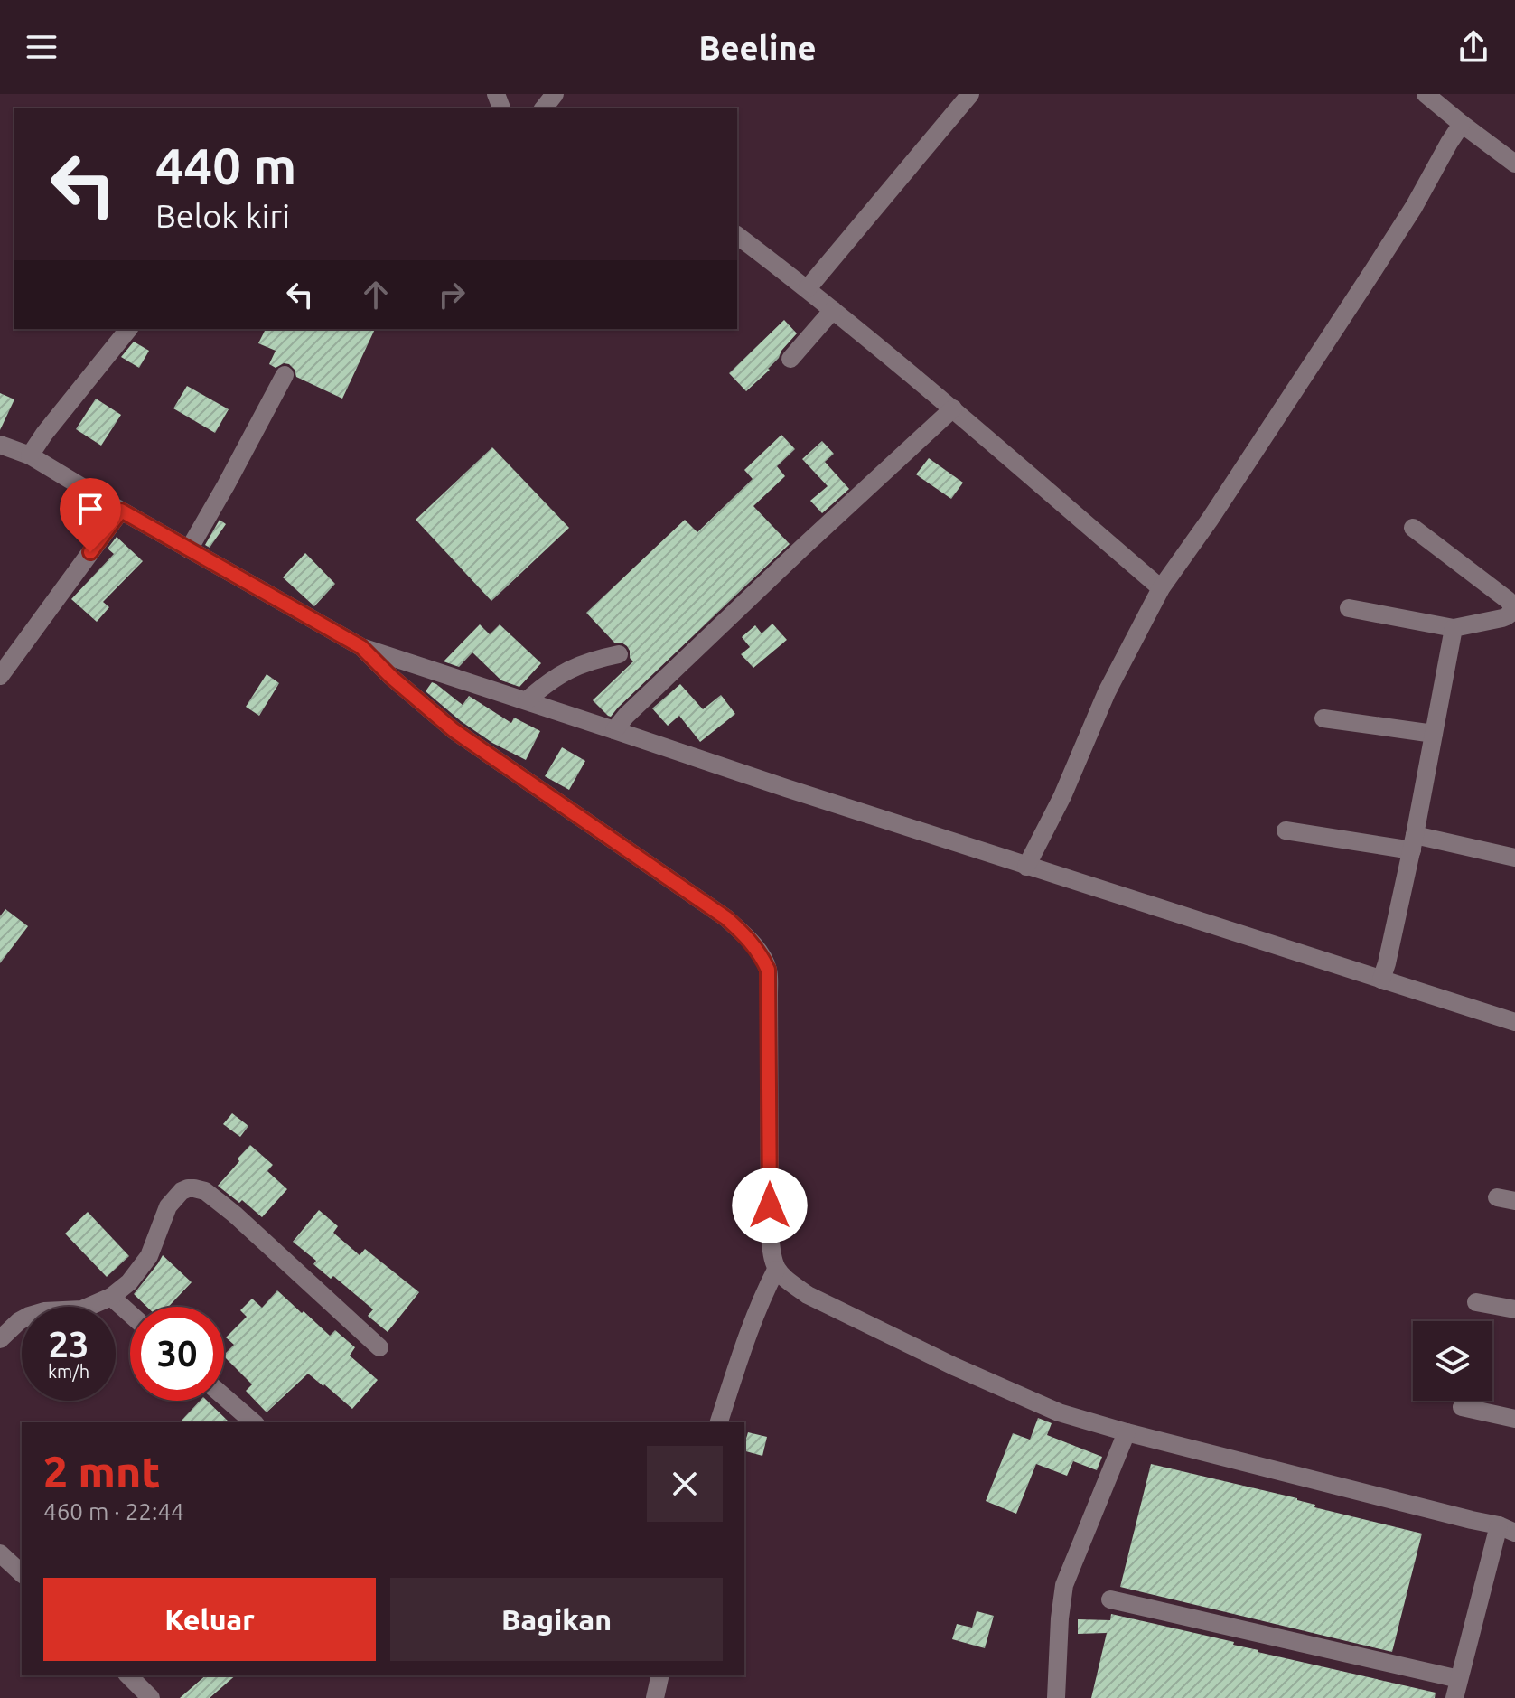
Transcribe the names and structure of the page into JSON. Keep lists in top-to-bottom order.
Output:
{
  "page": {
    "header": "Beeline",
    "turn": ["440 m", "Belok kiri"],
    "speed": "23 km/h",
    "limit": "30",
    "heading": ["2 mnt", "460 m · 22:44"],
    "buttons": ["Keluar", "Bagikan"]
  }
}
